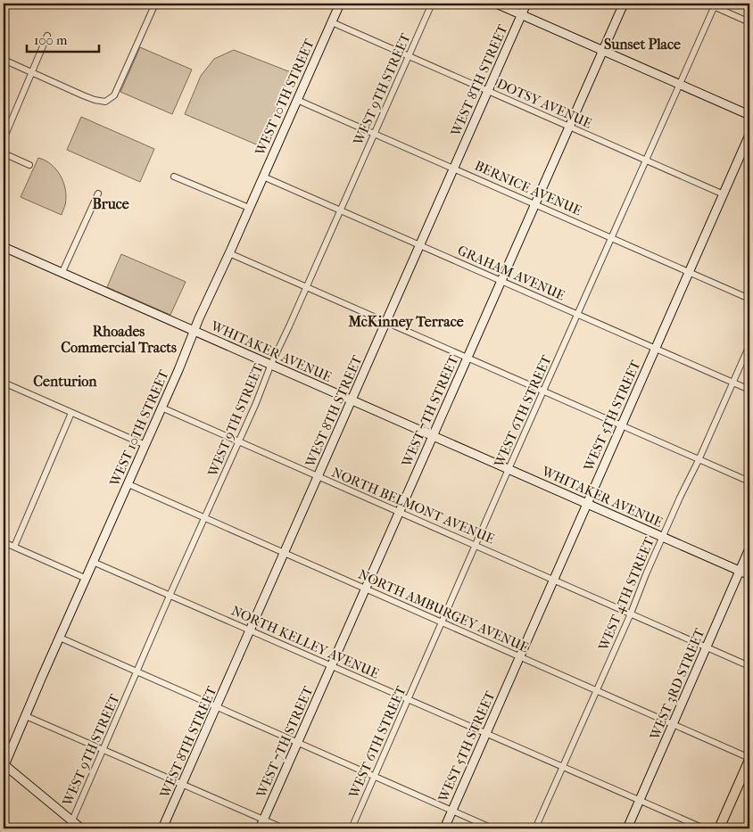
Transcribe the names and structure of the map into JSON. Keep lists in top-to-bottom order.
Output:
{
  "streets": {
    "street": [
      "WEST 8TH STREET",
      "WEST 9TH STREET",
      "WEST 10TH STREET",
      "DOTSY AVENUE",
      "BERNICE AVENUE",
      "GRAHAM AVENUE",
      "WHITAKER AVENUE",
      "WEST 7TH STREET",
      "WEST 6TH STREET",
      "WEST 5TH STREET",
      "NORTH BELMONT AVENUE",
      "WEST 4TH STREET",
      "NORTH AMBURGEY AVENUE",
      "NORTH KELLEY AVENUE",
      "WEST 3RD STREET"
    ]
  },
  "crossings": [
    ["WEST 8TH STREET", "DOTSY AVENUE"],
    ["WEST 8TH STREET", "BERNICE AVENUE"],
    ["WEST 8TH STREET", "GRAHAM AVENUE"],
    ["WEST 8TH STREET", "WHITAKER AVENUE"],
    ["WEST 8TH STREET", "NORTH BELMONT AVENUE"],
    ["WEST 8TH STREET", "NORTH AMBURGEY AVENUE"],
    ["WEST 8TH STREET", "NORTH KELLEY AVENUE"],
    ["WEST 9TH STREET", "DOTSY AVENUE"],
    ["WEST 9TH STREET", "BERNICE AVENUE"],
    ["WEST 9TH STREET", "GRAHAM AVENUE"],
    ["WEST 9TH STREET", "WHITAKER AVENUE"],
    ["WEST 9TH STREET", "NORTH BELMONT AVENUE"],
    ["WEST 9TH STREET", "NORTH AMBURGEY AVENUE"],
    ["WEST 9TH STREET", "NORTH KELLEY AVENUE"],
    ["WEST 10TH STREET", "DOTSY AVENUE"],
    ["WEST 10TH STREET", "BERNICE AVENUE"],
    ["WEST 10TH STREET", "GRAHAM AVENUE"],
    ["WEST 10TH STREET", "WHITAKER AVENUE"],
    ["WEST 10TH STREET", "NORTH BELMONT AVENUE"],
    ["WEST 10TH STREET", "NORTH AMBURGEY AVENUE"],
    ["WEST 10TH STREET", "NORTH KELLEY AVENUE"],
    ["DOTSY AVENUE", "WEST 7TH STREET"],
    ["DOTSY AVENUE", "WEST 6TH STREET"],
    ["DOTSY AVENUE", "WEST 5TH STREET"],
    ["BERNICE AVENUE", "WEST 7TH STREET"],
    ["BERNICE AVENUE", "WEST 6TH STREET"],
    ["BERNICE AVENUE", "WEST 5TH STREET"],
    ["GRAHAM AVENUE", "WEST 7TH STREET"],
    ["GRAHAM AVENUE", "WEST 6TH STREET"],
    ["GRAHAM AVENUE", "WEST 5TH STREET"],
    ["GRAHAM AVENUE", "WEST 4TH STREET"],
    ["WHITAKER AVENUE", "WEST 7TH STREET"],
    ["WHITAKER AVENUE", "WEST 6TH STREET"],
    ["WHITAKER AVENUE", "WEST 5TH STREET"],
    ["WHITAKER AVENUE", "WEST 4TH STREET"],
    ["WHITAKER AVENUE", "WEST 3RD STREET"],
    ["WEST 7TH STREET", "NORTH BELMONT AVENUE"],
    ["WEST 7TH STREET", "NORTH AMBURGEY AVENUE"],
    ["WEST 7TH STREET", "NORTH KELLEY AVENUE"],
    ["WEST 6TH STREET", "NORTH BELMONT AVENUE"],
    ["WEST 6TH STREET", "NORTH AMBURGEY AVENUE"],
    ["WEST 6TH STREET", "NORTH KELLEY AVENUE"],
    ["WEST 5TH STREET", "NORTH BELMONT AVENUE"],
    ["WEST 5TH STREET", "NORTH AMBURGEY AVENUE"],
    ["WEST 5TH STREET", "NORTH KELLEY AVENUE"],
    ["NORTH BELMONT AVENUE", "WEST 4TH STREET"],
    ["NORTH BELMONT AVENUE", "WEST 3RD STREET"],
    ["WEST 4TH STREET", "NORTH AMBURGEY AVENUE"],
    ["WEST 4TH STREET", "NORTH KELLEY AVENUE"],
    ["NORTH AMBURGEY AVENUE", "WEST 3RD STREET"],
    ["NORTH KELLEY AVENUE", "WEST 3RD STREET"]
  ],
  "districts": [
    "Sunset Place",
    "Bruce",
    "McKinney Terrace",
    "Rhoades Commercial Tracts",
    "Centurion"
  ],
  "scale_bar": "100 m"
}
